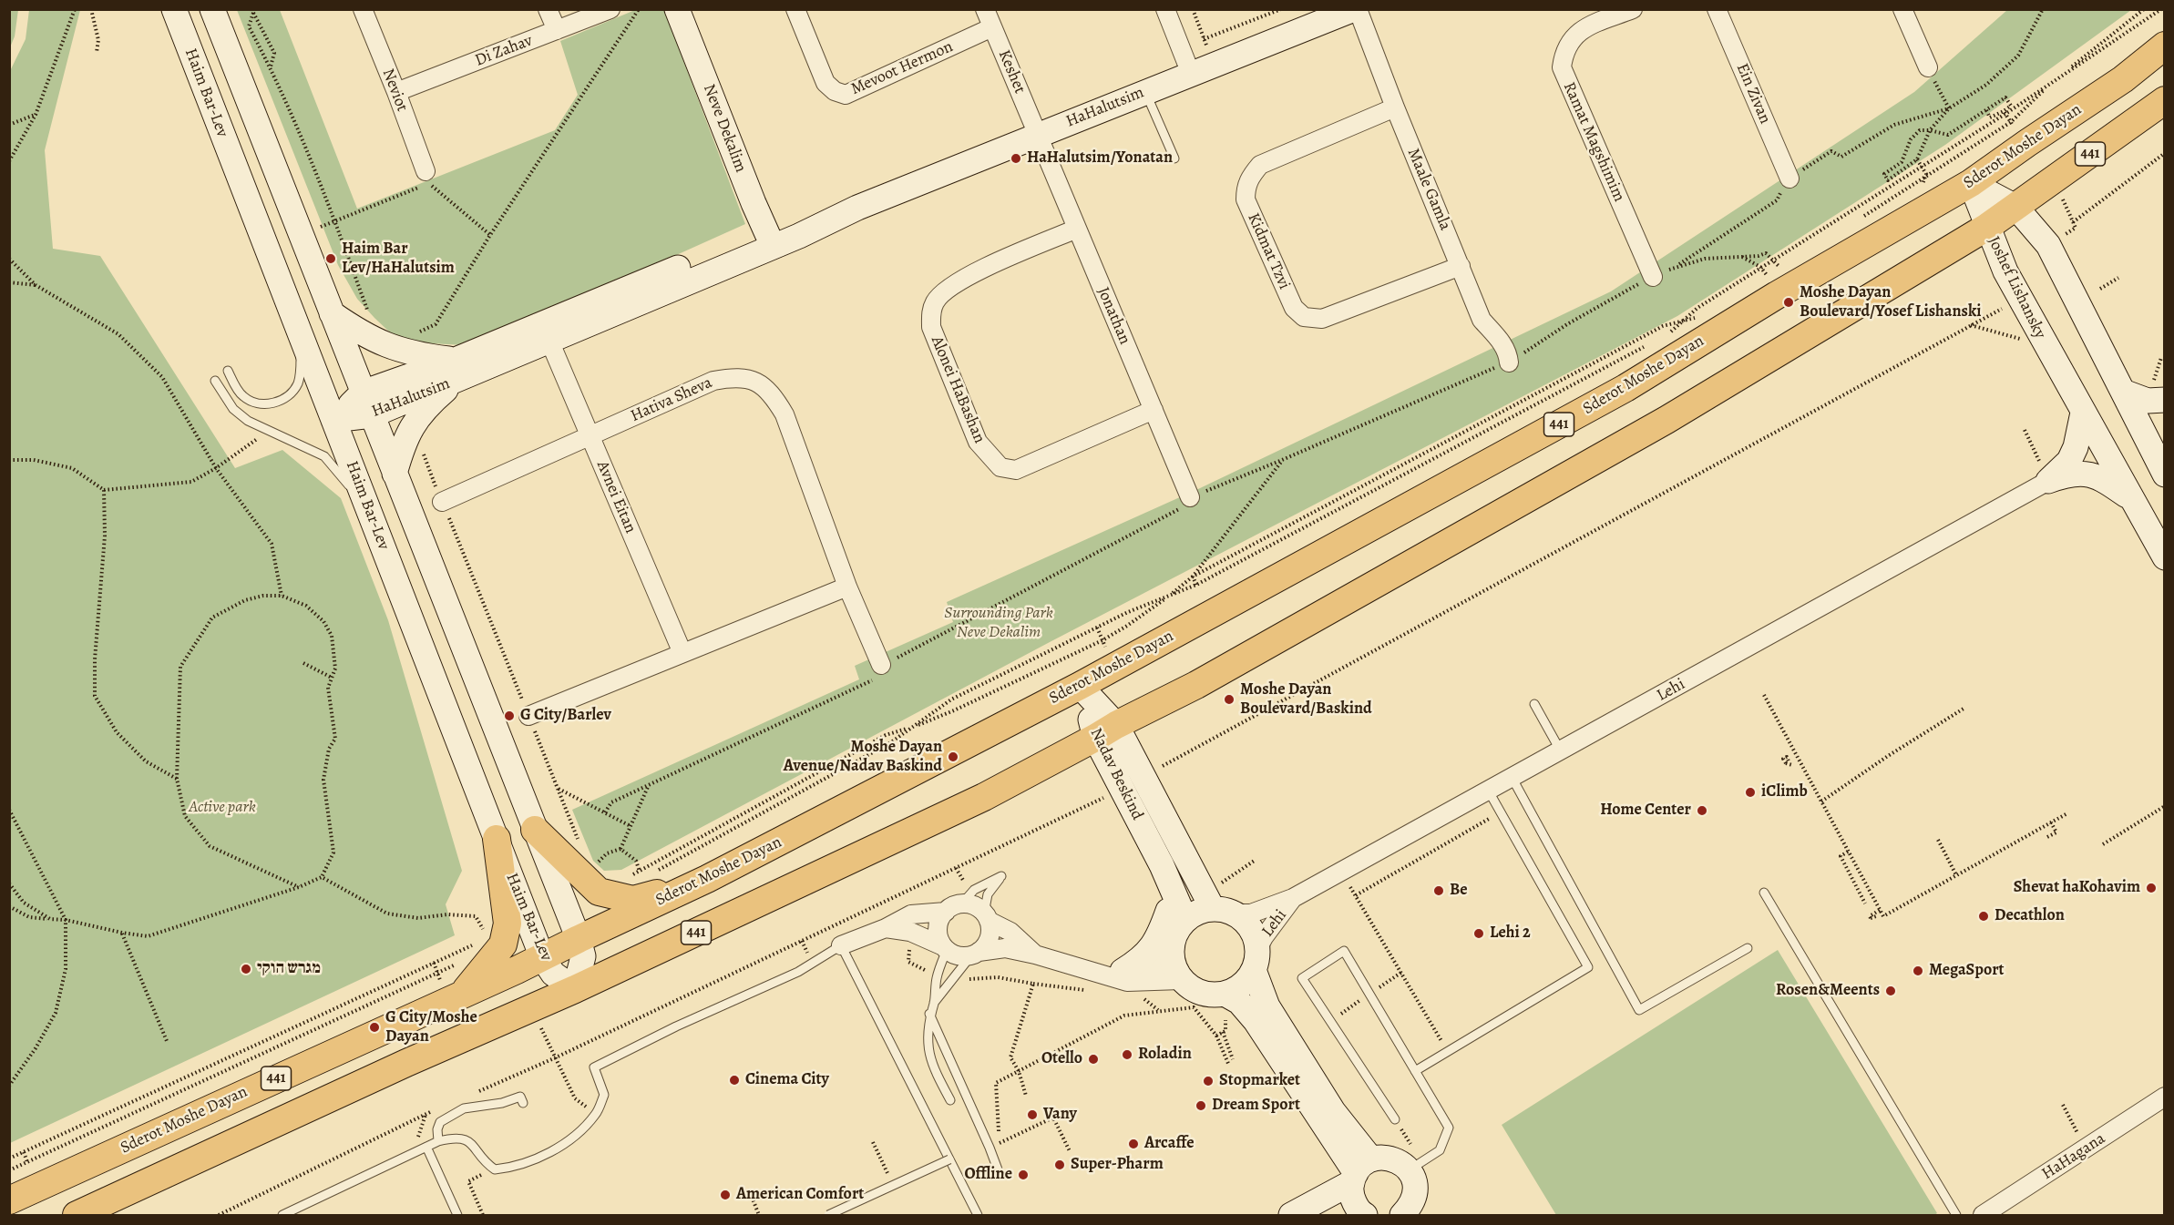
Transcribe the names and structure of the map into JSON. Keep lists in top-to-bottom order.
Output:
{
  "streets": {
    "main road": ["Sderot Moshe Dayan", "441"],
    "street": [
      "Di Zahav",
      "Mevoot Hermon",
      "Keshet",
      "Neviot",
      "Haim Bar-Lev",
      "Ein Zivan",
      "HaHalutsim",
      "Neve Dekalim",
      "Ramat Magshimim",
      "Maale Gamla",
      "Kidmat Tzvi",
      "Joshef Lishansky",
      "Jonathan",
      "Alonei HaBashan",
      "Hativa Sheva",
      "Avnei Eitan",
      "Lehi",
      "Nadav Beskind",
      "HaHagana"
    ]
  },
  "crossings": [
    ["Di Zahav", "Neviot"],
    ["Mevoot Hermon", "Keshet"],
    ["Keshet", "HaHalutsim"],
    ["Keshet", "Jonathan"],
    ["Haim Bar-Lev", "HaHalutsim"],
    ["Haim Bar-Lev", "Sderot Moshe Dayan"],
    ["Haim Bar-Lev", "441"],
    ["HaHalutsim", "Neve Dekalim"],
    ["HaHalutsim", "Jonathan"],
    ["HaHalutsim", "Avnei Eitan"],
    ["Sderot Moshe Dayan", "Joshef Lishansky"],
    ["Sderot Moshe Dayan", "Nadav Beskind"],
    ["441", "Joshef Lishansky"],
    ["441", "Nadav Beskind"],
    ["Maale Gamla", "Kidmat Tzvi"],
    ["Jonathan", "Alonei HaBashan"],
    ["Hativa Sheva", "Avnei Eitan"],
    ["Lehi", "Nadav Beskind"]
  ],
  "parks": ["Surrounding Park Neve Dekalim", "Active park"],
  "places": [
    "HaHalutsim/Yonatan",
    "Haim Bar Lev/HaHalutsim",
    "Moshe Dayan Boulevard/Yosef Lishanski",
    "Moshe Dayan Boulevard/Baskind",
    "G City/Barlev",
    "Moshe Dayan Avenue/Nadav Baskind",
    "iClimb",
    "Home Center",
    "Shevat haKohavim",
    "Be",
    "Decathlon",
    "Lehi 2",
    "מגרש הוקי",
    "MegaSport",
    "Rosen&Meents",
    "G City/Moshe Dayan",
    "Roladin",
    "Otello",
    "Cinema City",
    "Stopmarket",
    "Dream Sport",
    "Vany",
    "Arcaffe",
    "Super-Pharm",
    "Offline",
    "American Comfort"
  ]
}
